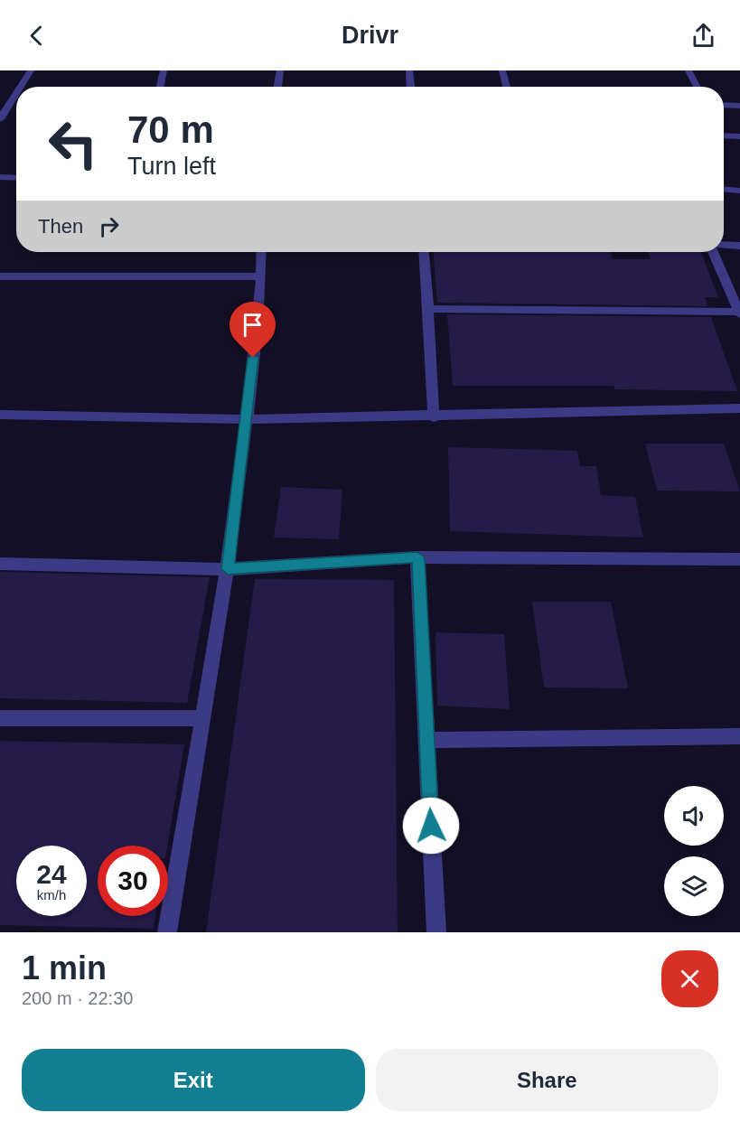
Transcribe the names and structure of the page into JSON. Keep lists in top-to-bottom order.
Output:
{
  "page": {
    "header": "Drivr",
    "turn": ["70 m", "Turn left"],
    "then": "Then",
    "speed": "24 km/h",
    "limit": "30",
    "heading": ["1 min", "200 m · 22:30"],
    "buttons": ["Exit", "Share"]
  }
}
